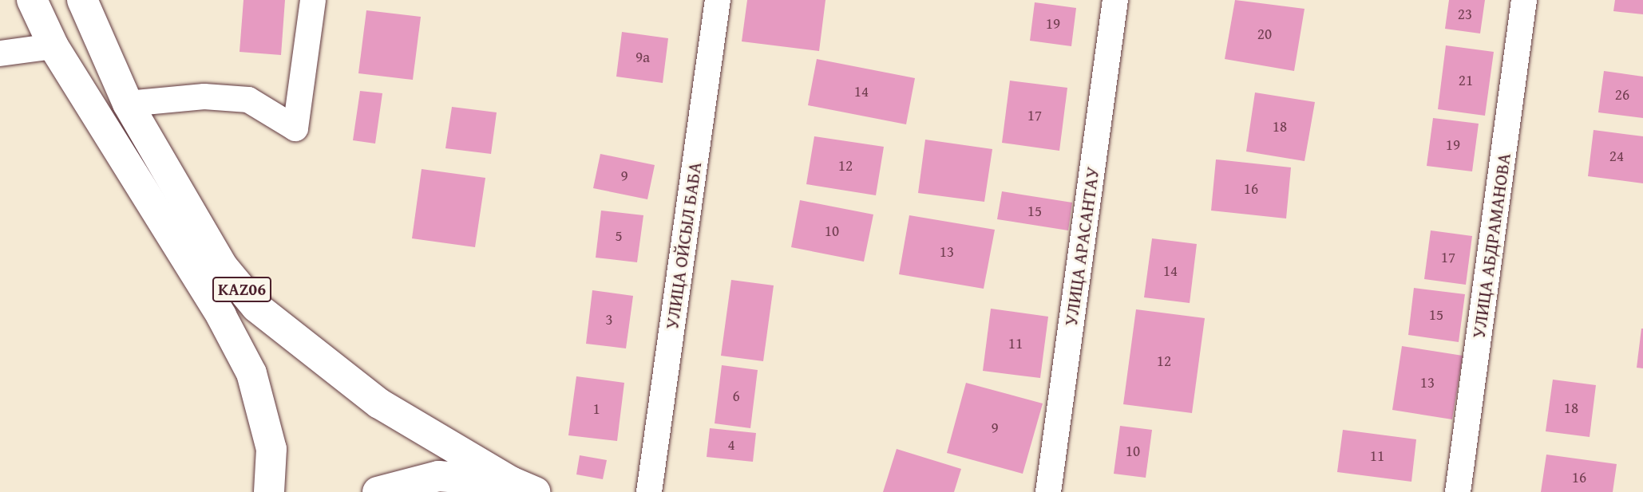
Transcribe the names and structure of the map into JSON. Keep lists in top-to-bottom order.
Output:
{
  "streets": {
    "highway": ["KАZ06"],
    "street": ["УЛИЦА ОЙСЫЛ БАБА", "УЛИЦА АБДРАМАНОВА", "УЛИЦА АРАСАНТАУ"]
  },
  "house_numbers": [
    "23",
    "19",
    "20",
    "9а",
    "21",
    "14",
    "26",
    "17",
    "18",
    "19",
    "24",
    "12",
    "9",
    "16",
    "15",
    "10",
    "5",
    "13",
    "17",
    "14",
    "15",
    "3",
    "11",
    "12",
    "13",
    "6",
    "18",
    "1",
    "9",
    "4",
    "10",
    "11",
    "16"
  ]
}
